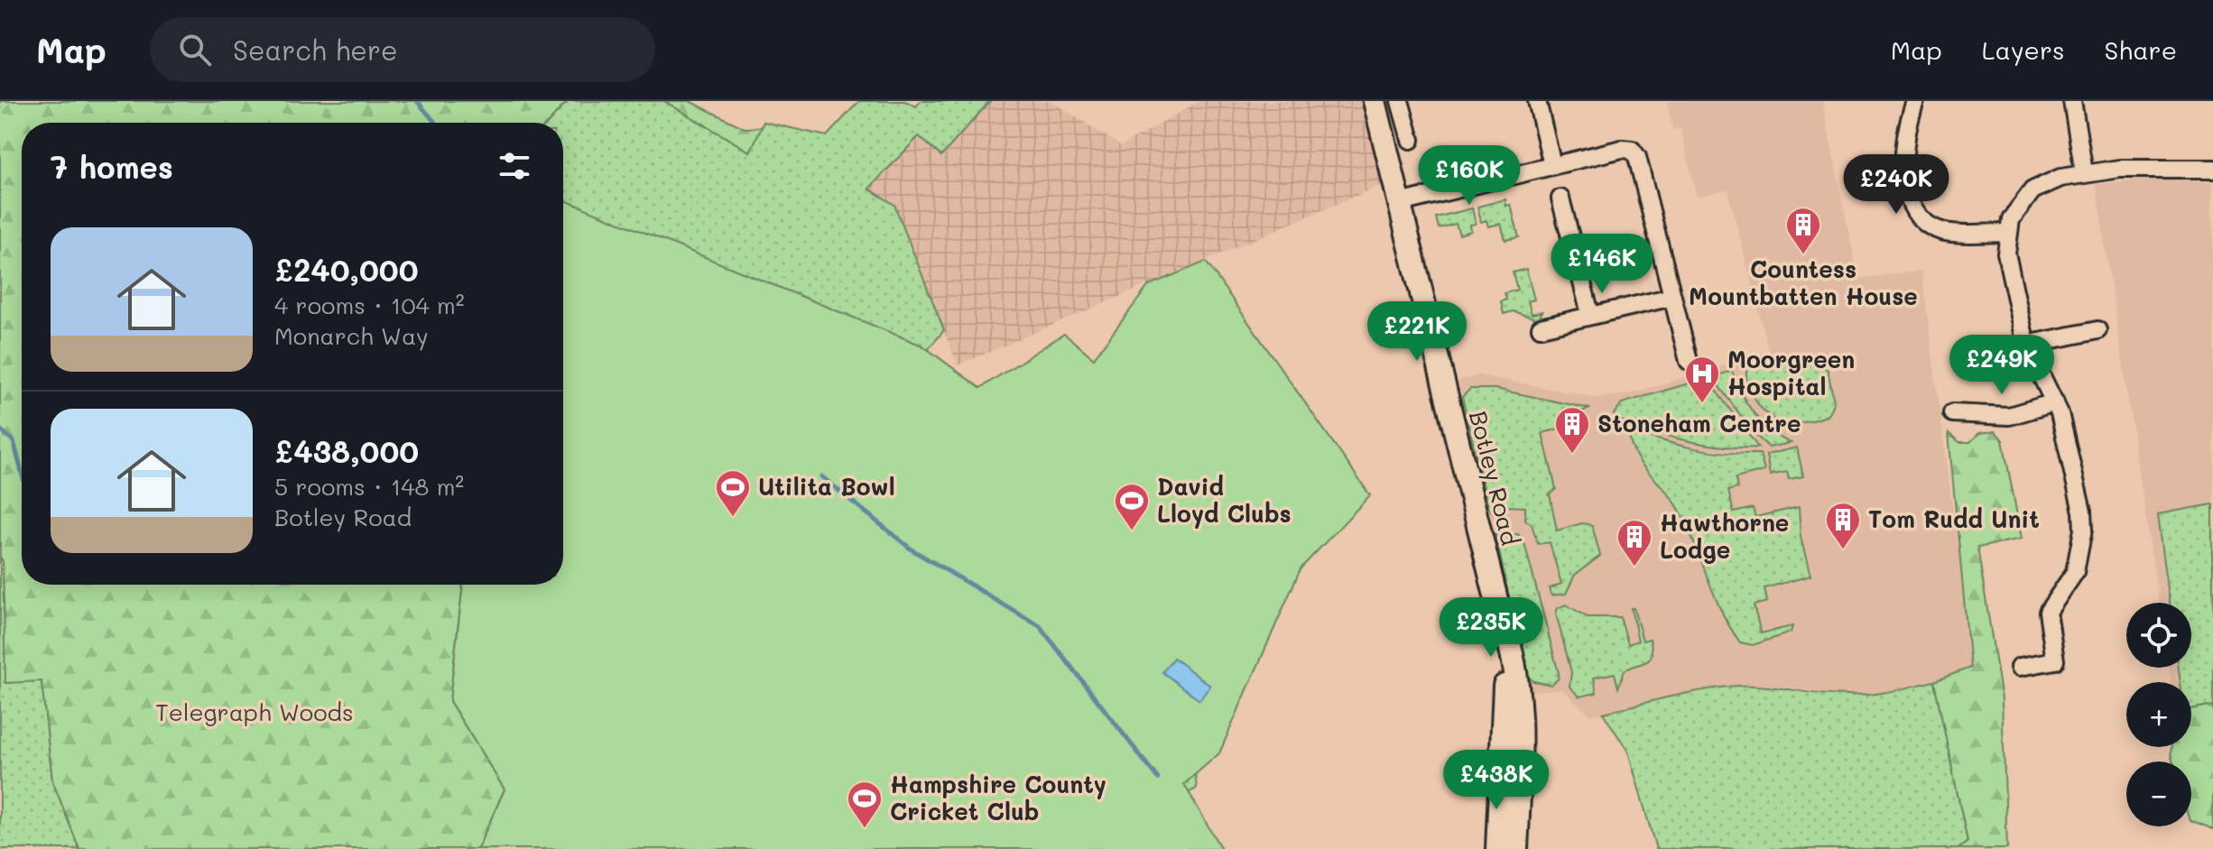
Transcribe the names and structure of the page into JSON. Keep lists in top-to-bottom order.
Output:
{
  "streets": {
    "main road": ["Botley Road"]
  },
  "parks": ["Telegraph Woods"],
  "places": {
    "building": [
      "Countess Mountbatten House",
      "Stoneham Centre",
      "Tom Rudd Unit",
      "Hawthorne Lodge"
    ],
    "hospital": ["Moorgreen Hospital"],
    "sports": ["Utilita Bowl", "David Lloyd Clubs", "Hampshire County Cricket Club"]
  },
  "page": {
    "header": "Map",
    "search": "Search here",
    "nav": ["Map", "Layers", "Share"],
    "heading": "7 homes",
    "price": [
      "£160K",
      "£240K",
      "£146K",
      "£221K",
      "£249K",
      "£235K",
      "£438K"
    ],
    "list": [
      {
        "name": "£240,000",
        "note": "4 rooms · 104 m² · Monarch Way"
      },
      {
        "name": "£438,000",
        "note": "5 rooms · 148 m² · Botley Road"
      }
    ],
    "map_buttons": ["+", "−"]
  }
}
